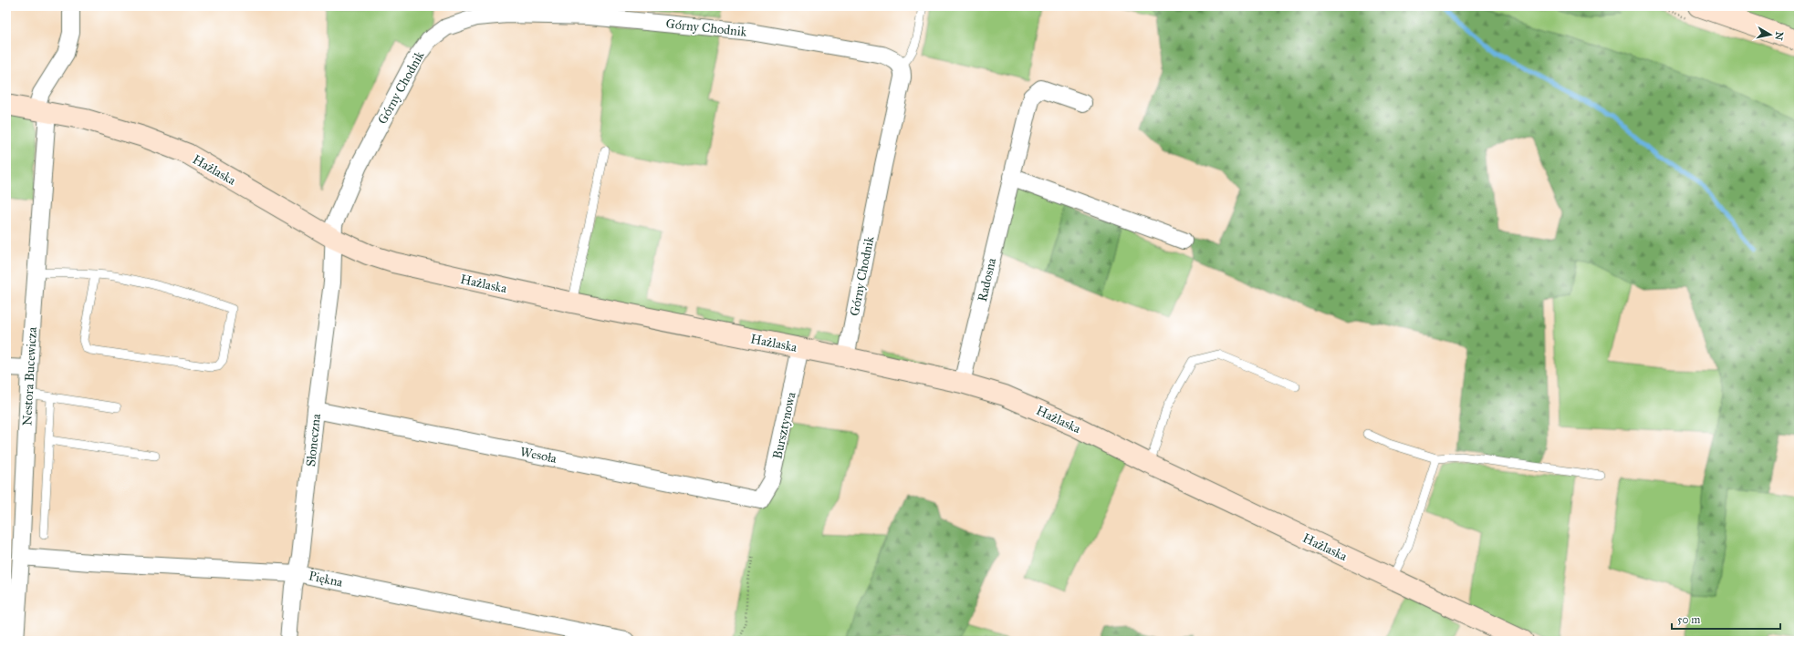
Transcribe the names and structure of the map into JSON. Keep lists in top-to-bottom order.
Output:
{
  "streets": {
    "street": [
      "Górny Chodnik",
      "Hażlaska",
      "Radosna",
      "Nestora Bucewicza",
      "Bursztynowa",
      "Słoneczna",
      "Wesoła",
      "Piękna"
    ]
  },
  "crossings": [
    ["Górny Chodnik", "Hażlaska"],
    ["Górny Chodnik", "Słoneczna"],
    ["Hażlaska", "Radosna"],
    ["Hażlaska", "Nestora Bucewicza"],
    ["Hażlaska", "Bursztynowa"],
    ["Hażlaska", "Słoneczna"],
    ["Nestora Bucewicza", "Piękna"],
    ["Bursztynowa", "Wesoła"],
    ["Słoneczna", "Wesoła"],
    ["Słoneczna", "Piękna"]
  ],
  "scale_bar": "50 m",
  "north": "right"
}
